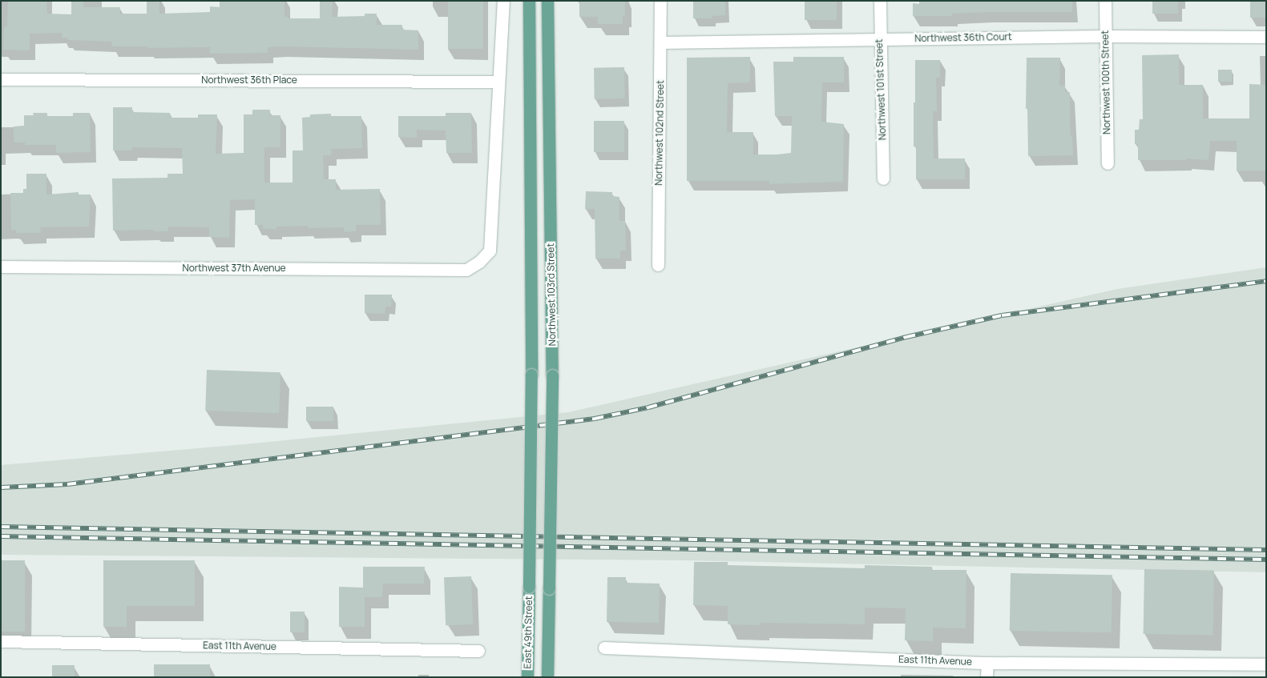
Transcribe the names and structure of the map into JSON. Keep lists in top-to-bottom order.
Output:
{
  "streets": {
    "main road": ["Northwest 103rd Street", "East 49th Street"],
    "street": [
      "Northwest 36th Court",
      "Northwest 36th Place",
      "Northwest 100th Street",
      "Northwest 101st Street",
      "Northwest 102nd Street",
      "Northwest 37th Avenue",
      "East 11th Avenue"
    ]
  },
  "crossings": [
    ["Northwest 36th Court", "Northwest 100th Street"],
    ["Northwest 36th Court", "Northwest 101st Street"],
    ["Northwest 36th Court", "Northwest 102nd Street"],
    ["Northwest 36th Place", "Northwest 37th Avenue"],
    ["Northwest 103rd Street", "East 49th Street"]
  ]
}
